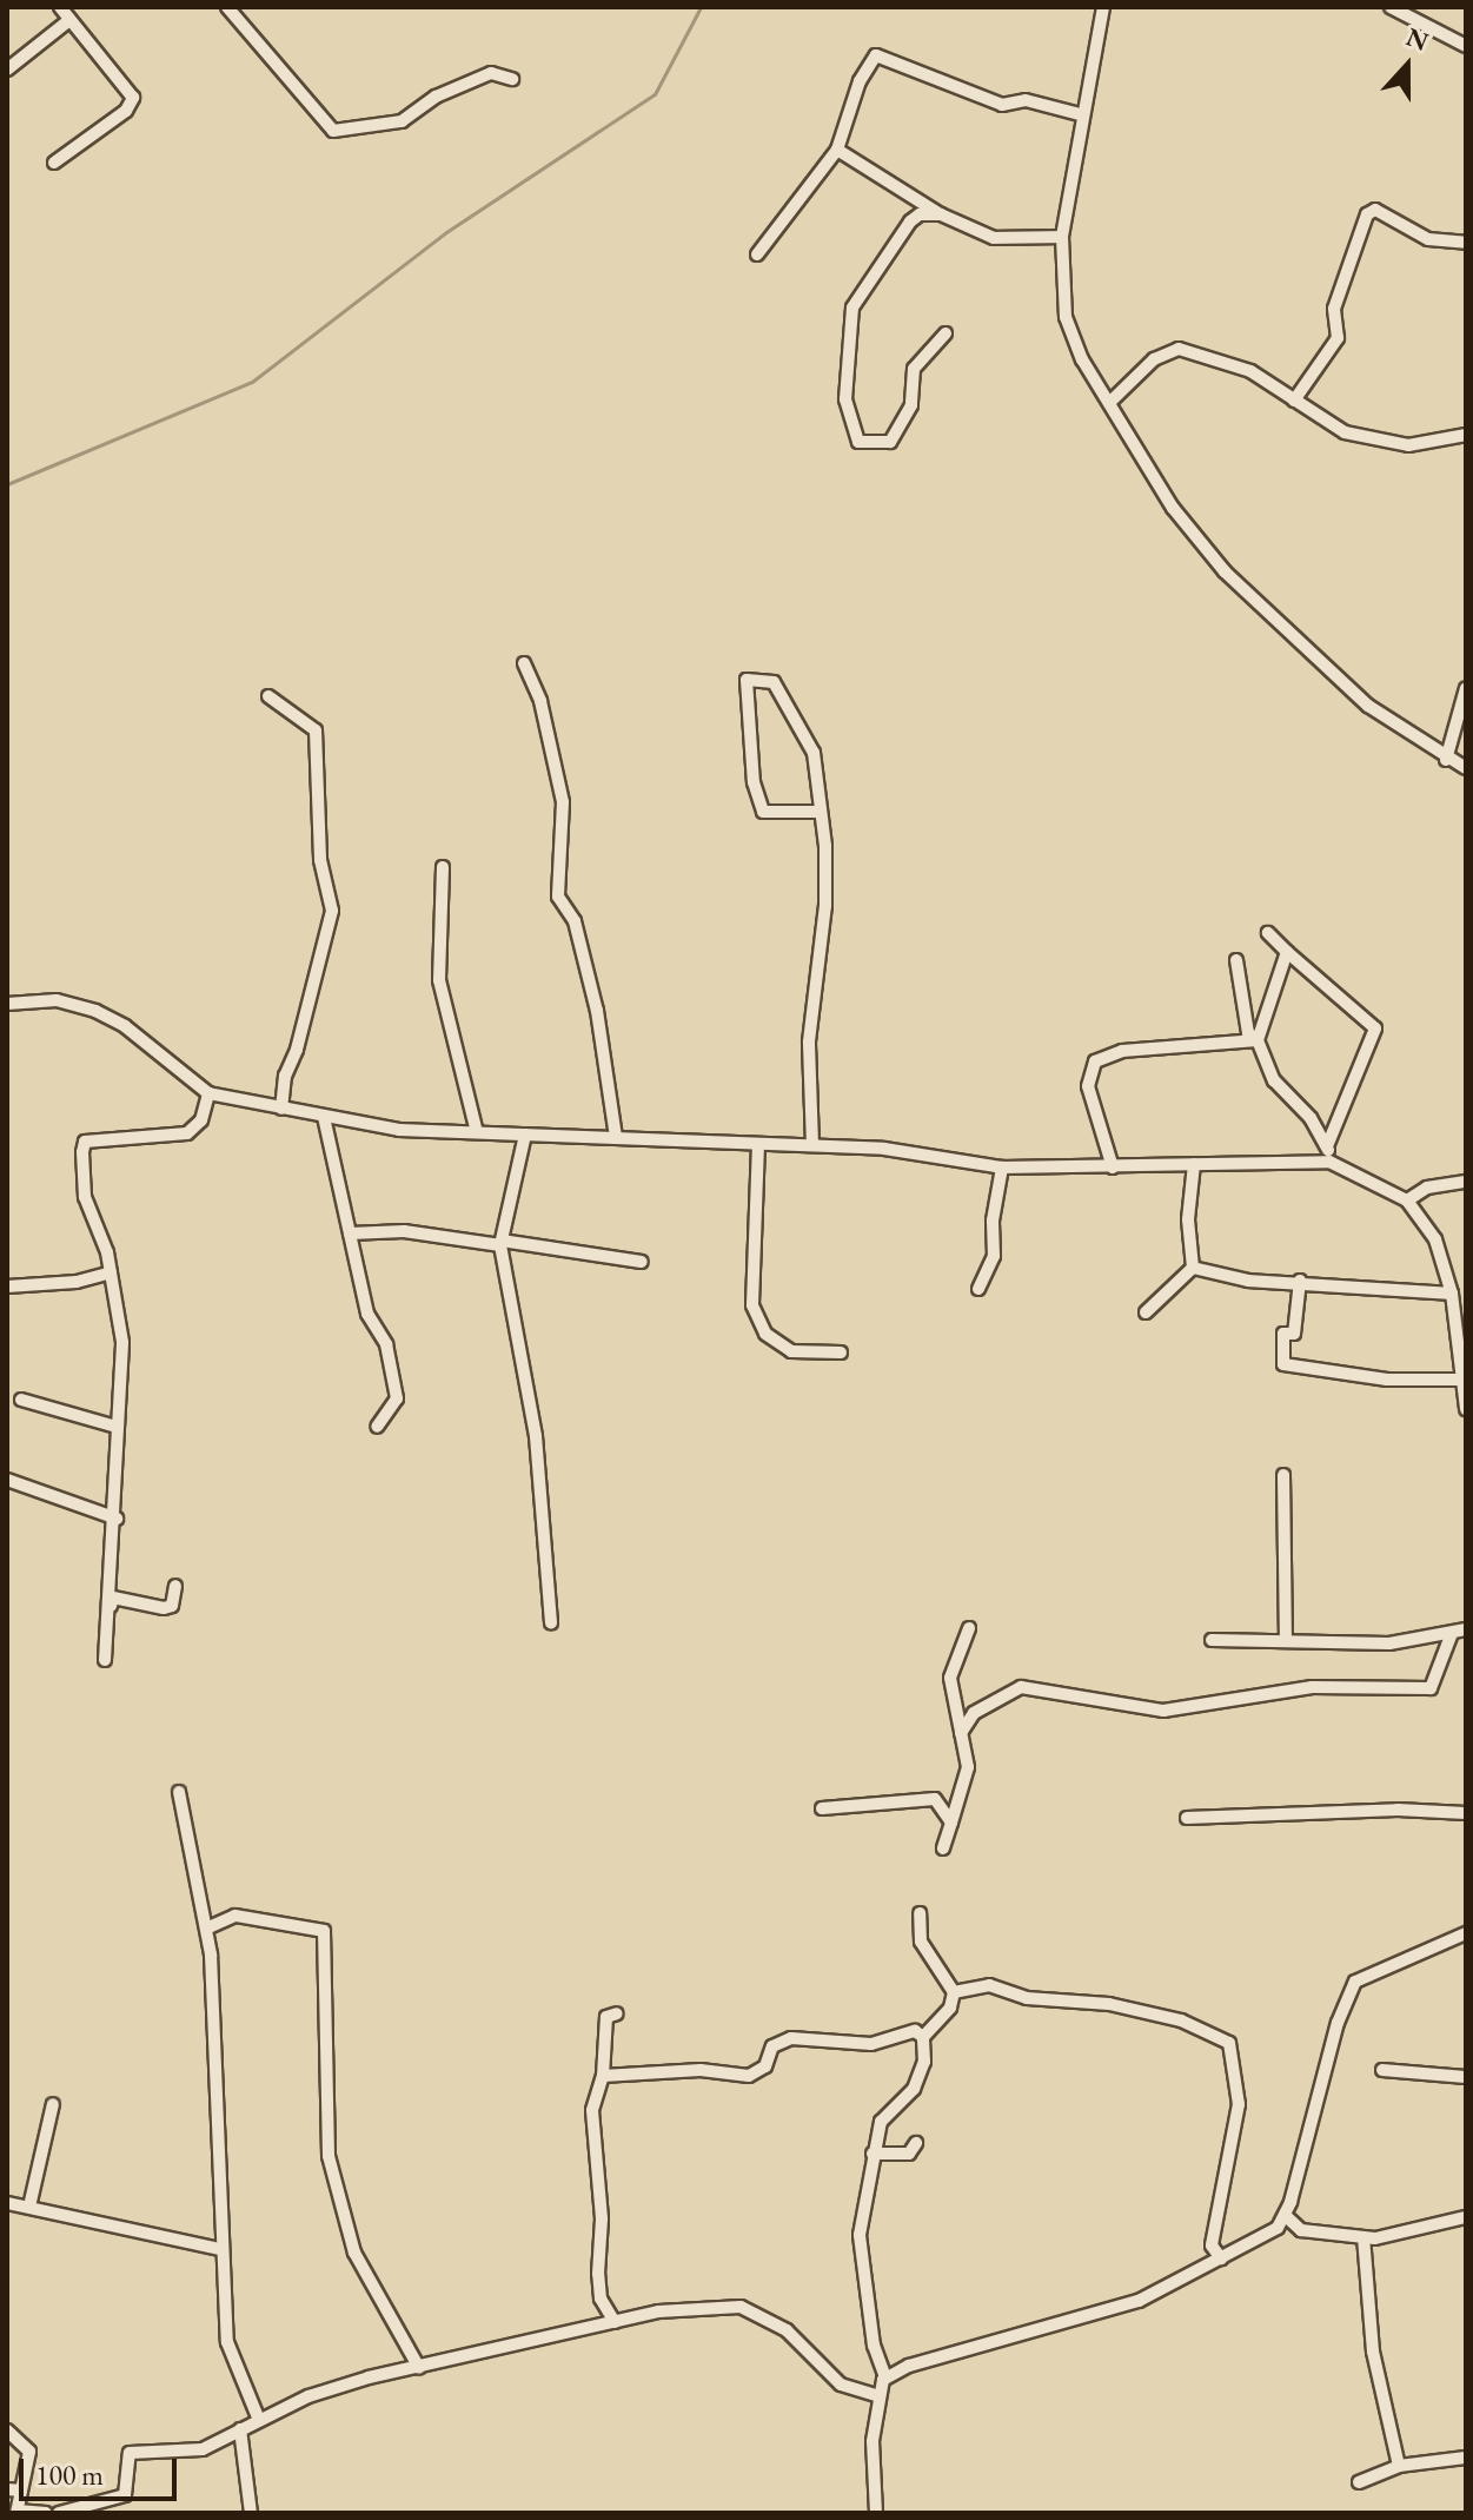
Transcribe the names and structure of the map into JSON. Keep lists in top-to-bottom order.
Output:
{
  "scale_bar": "100 m",
  "north": "top"
}
